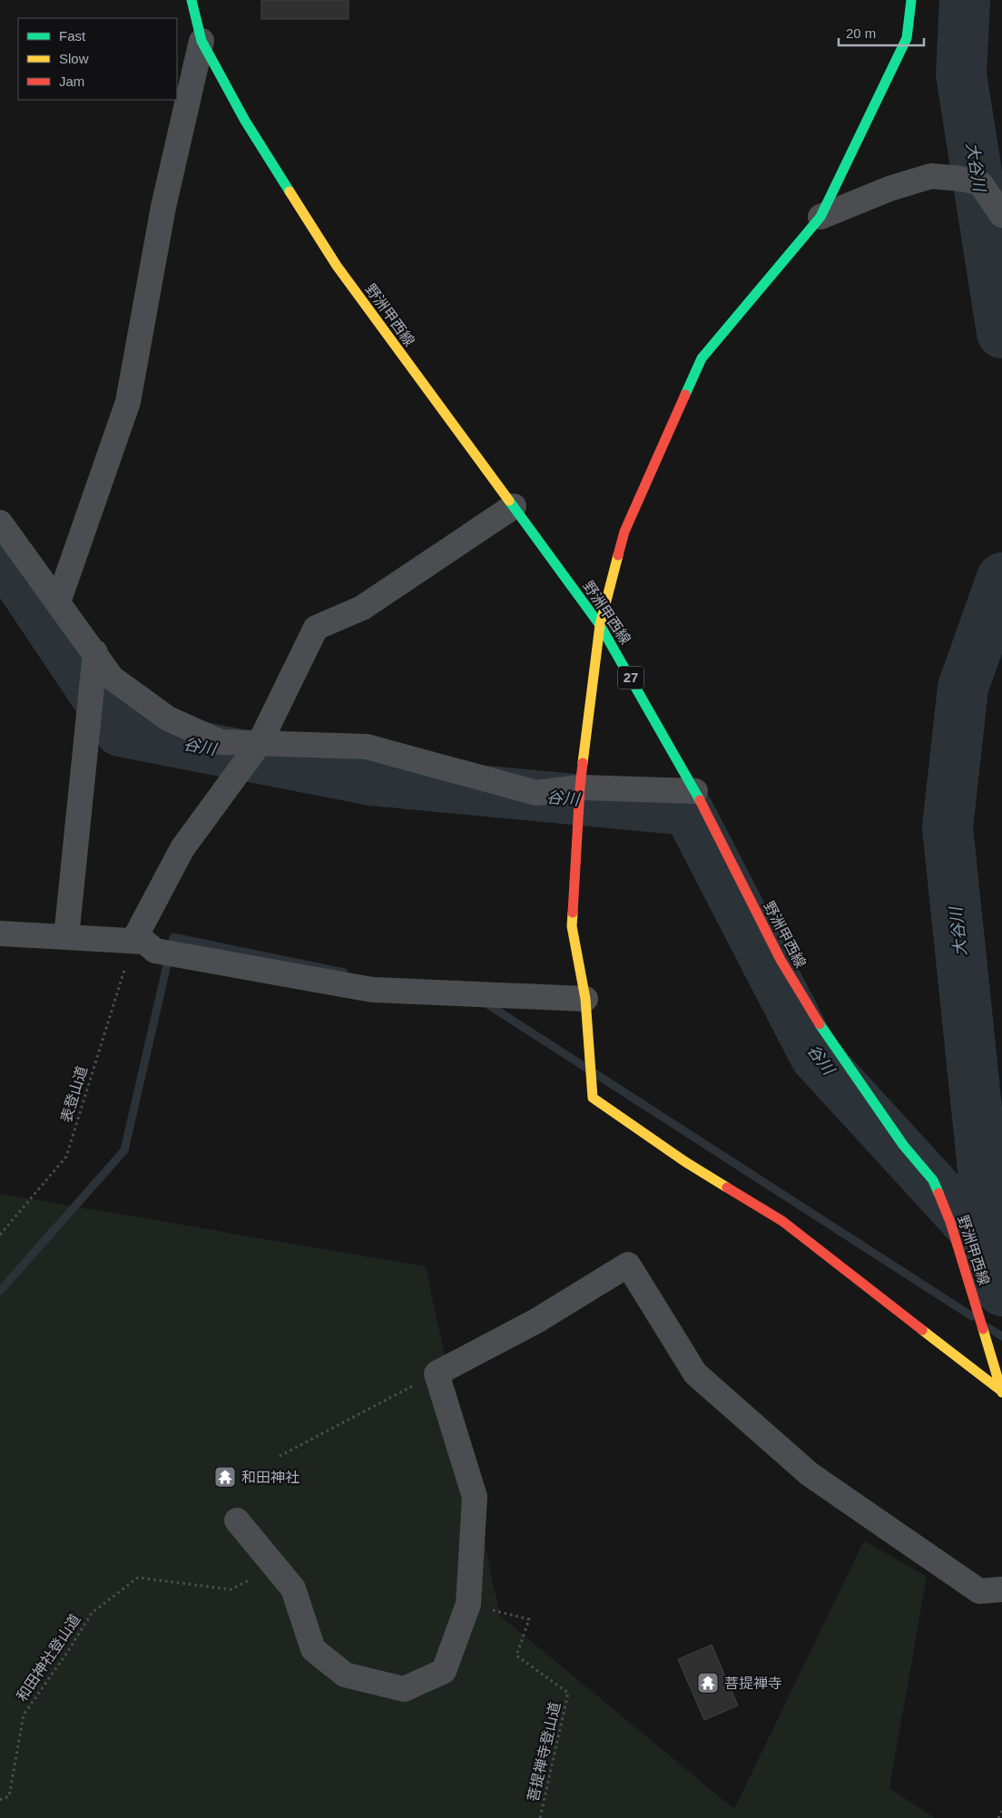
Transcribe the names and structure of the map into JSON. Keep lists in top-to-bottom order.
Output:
{
  "streets": {
    "street": ["野洲甲西線", "27"],
    "path": ["表登山道", "和田神社登山道", "菩提禅寺登山道"]
  },
  "water": ["大谷川", "谷川"],
  "places": {
    "temple": ["和田神社", "菩提禅寺"]
  },
  "legend": ["Fast", "Slow", "Jam"],
  "scale_bar": "20 m"
}
